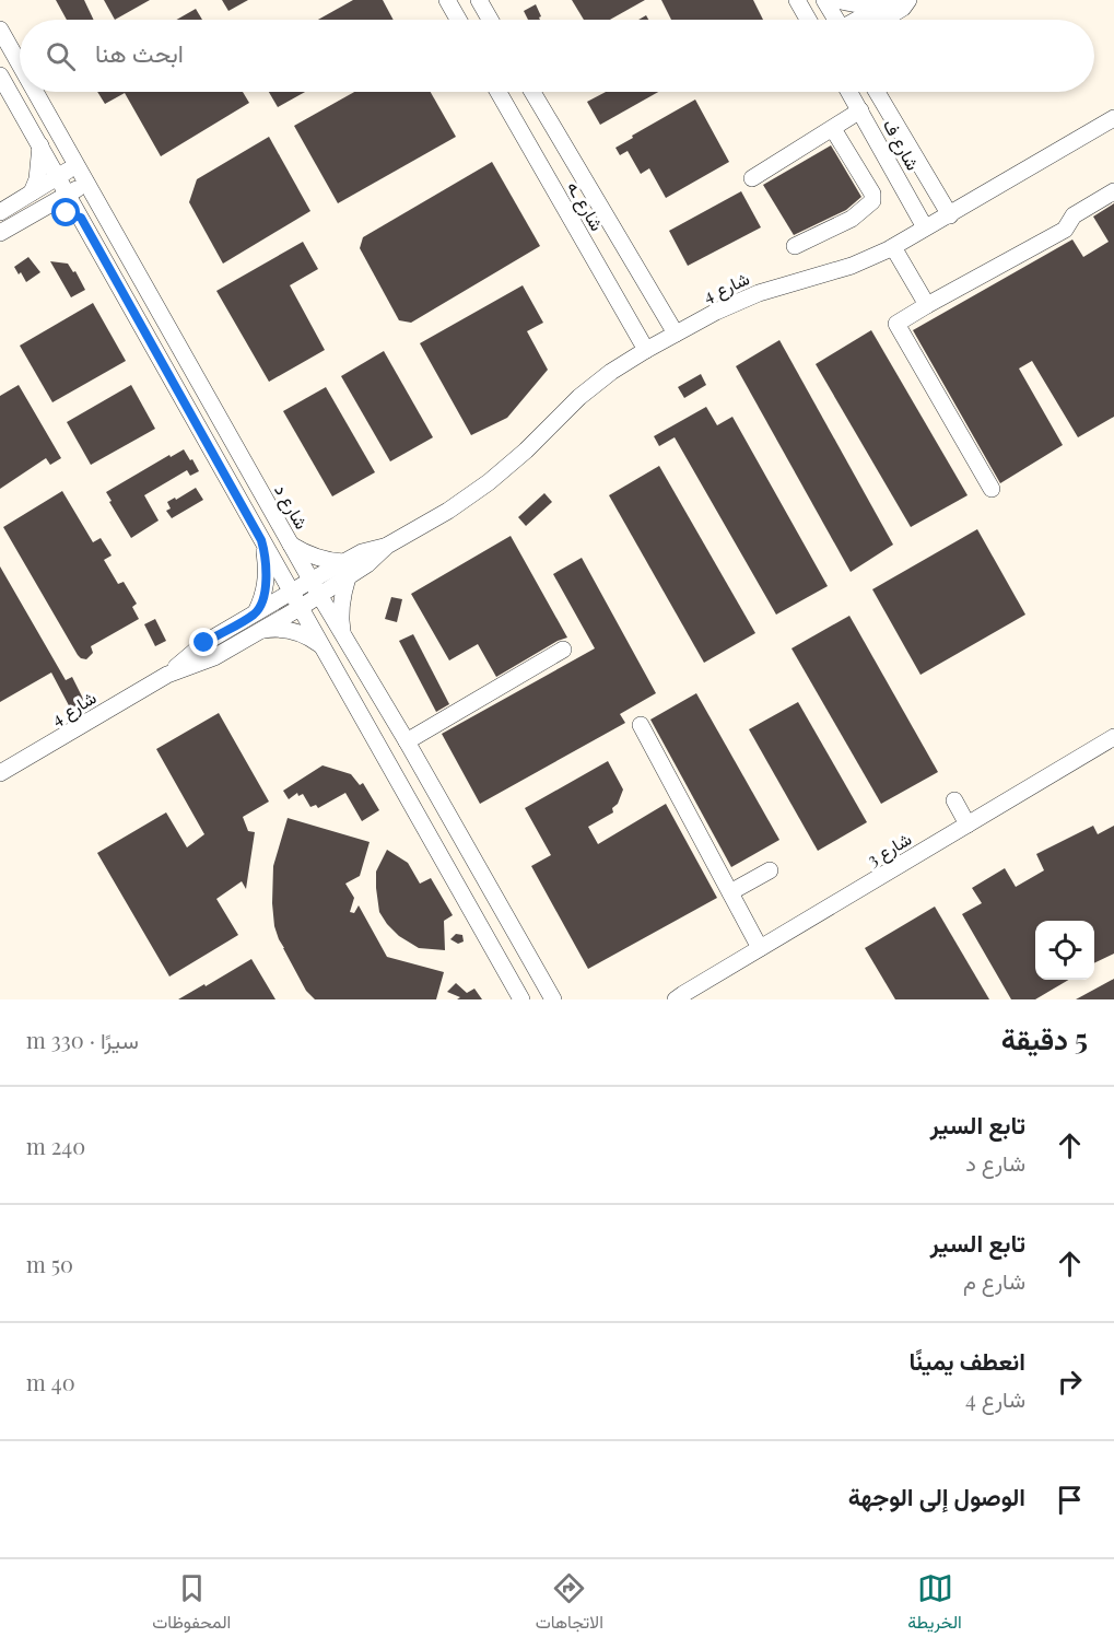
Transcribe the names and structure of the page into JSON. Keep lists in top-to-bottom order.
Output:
{
  "streets": {
    "street": [
      "شارع ف",
      "شارع ـه",
      "شارع 4",
      "شارع د",
      "شارع 3"
    ]
  },
  "crossings": [
    ["شارع ف", "شارع 4"],
    ["شارع ـه", "شارع 4"],
    ["شارع 4", "شارع د"]
  ],
  "page": {
    "search": "ابحث هنا",
    "heading": ["5 دقيقة", "سيرًا · 330 m"],
    "list": [
      ["تابع السير", "شارع د", "240 m"],
      ["تابع السير", "شارع م", "50 m"],
      ["انعطف يمينًا", "شارع 4", "40 m"],
      "الوصول إلى الوجهة"
    ],
    "nav": ["الخريطة", "الاتجاهات", "المحفوظات"]
  }
}
